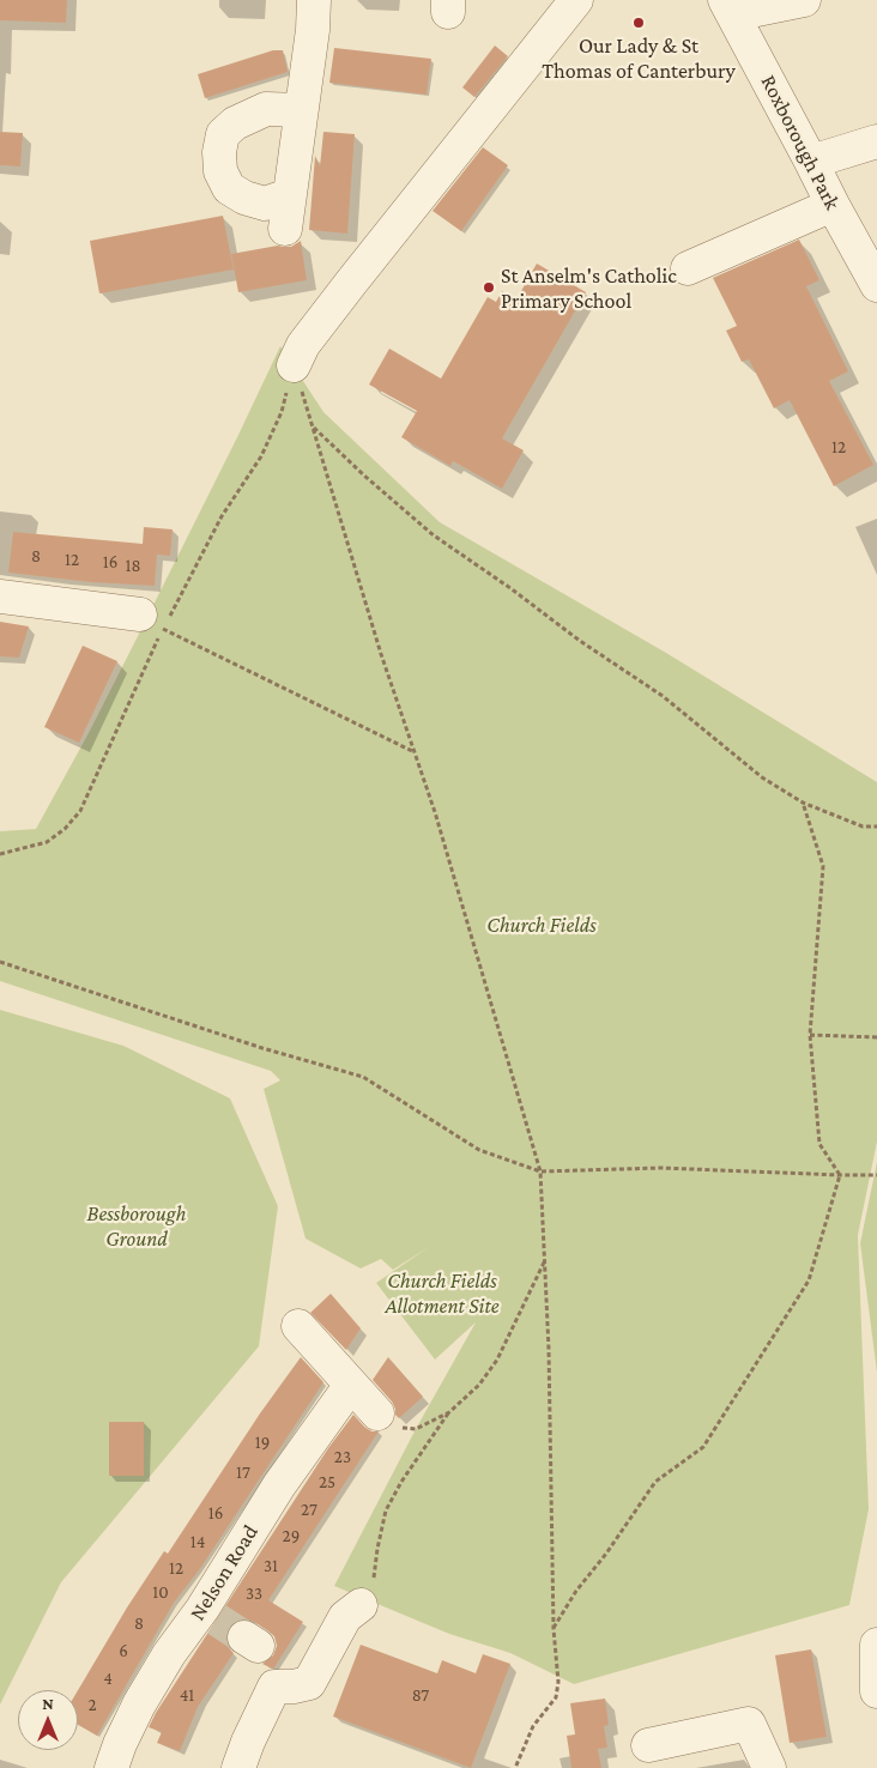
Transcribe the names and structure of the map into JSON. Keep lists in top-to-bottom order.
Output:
{
  "streets": {
    "street": ["Roxborough Park", "Nelson Road"]
  },
  "parks": ["Church Fields", "Bessborough Ground", "Church Fields Allotment Site"],
  "places": ["Our Lady & St Thomas of Canterbury", "St Anselm's Catholic Primary School"],
  "house_numbers": [
    "12",
    "8",
    "12",
    "16",
    "18",
    "19",
    "23",
    "17",
    "25",
    "27",
    "16",
    "29",
    "14",
    "31",
    "12",
    "10",
    "33",
    "8",
    "6",
    "4",
    "41",
    "87",
    "2"
  ],
  "north": "top"
}
